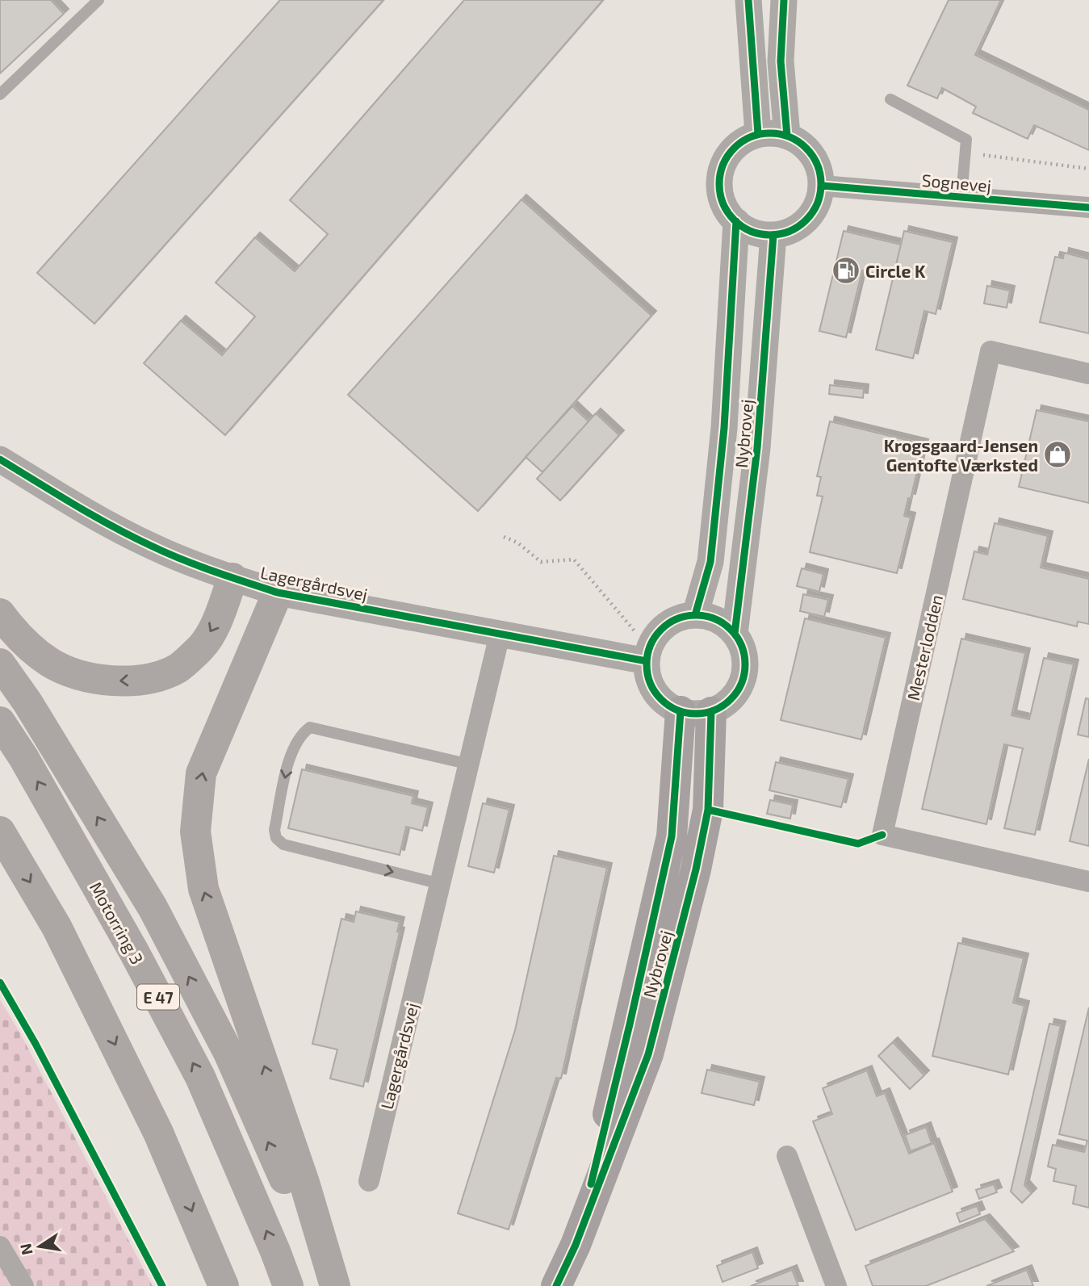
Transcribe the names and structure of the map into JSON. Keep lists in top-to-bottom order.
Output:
{
  "streets": {
    "highway": ["Motorring 3", "E 47"],
    "main road": ["Nybrovej"],
    "street": ["Sognevej", "Lagergårdsvej", "Mesterlodden"]
  },
  "crossings": [
    ["Sognevej", "Nybrovej"],
    ["Nybrovej", "Lagergårdsvej"]
  ],
  "places": {
    "fuel station": ["Circle K"],
    "shop": ["Krogsgaard-Jensen Gentofte Værksted"]
  },
  "north": "left"
}
